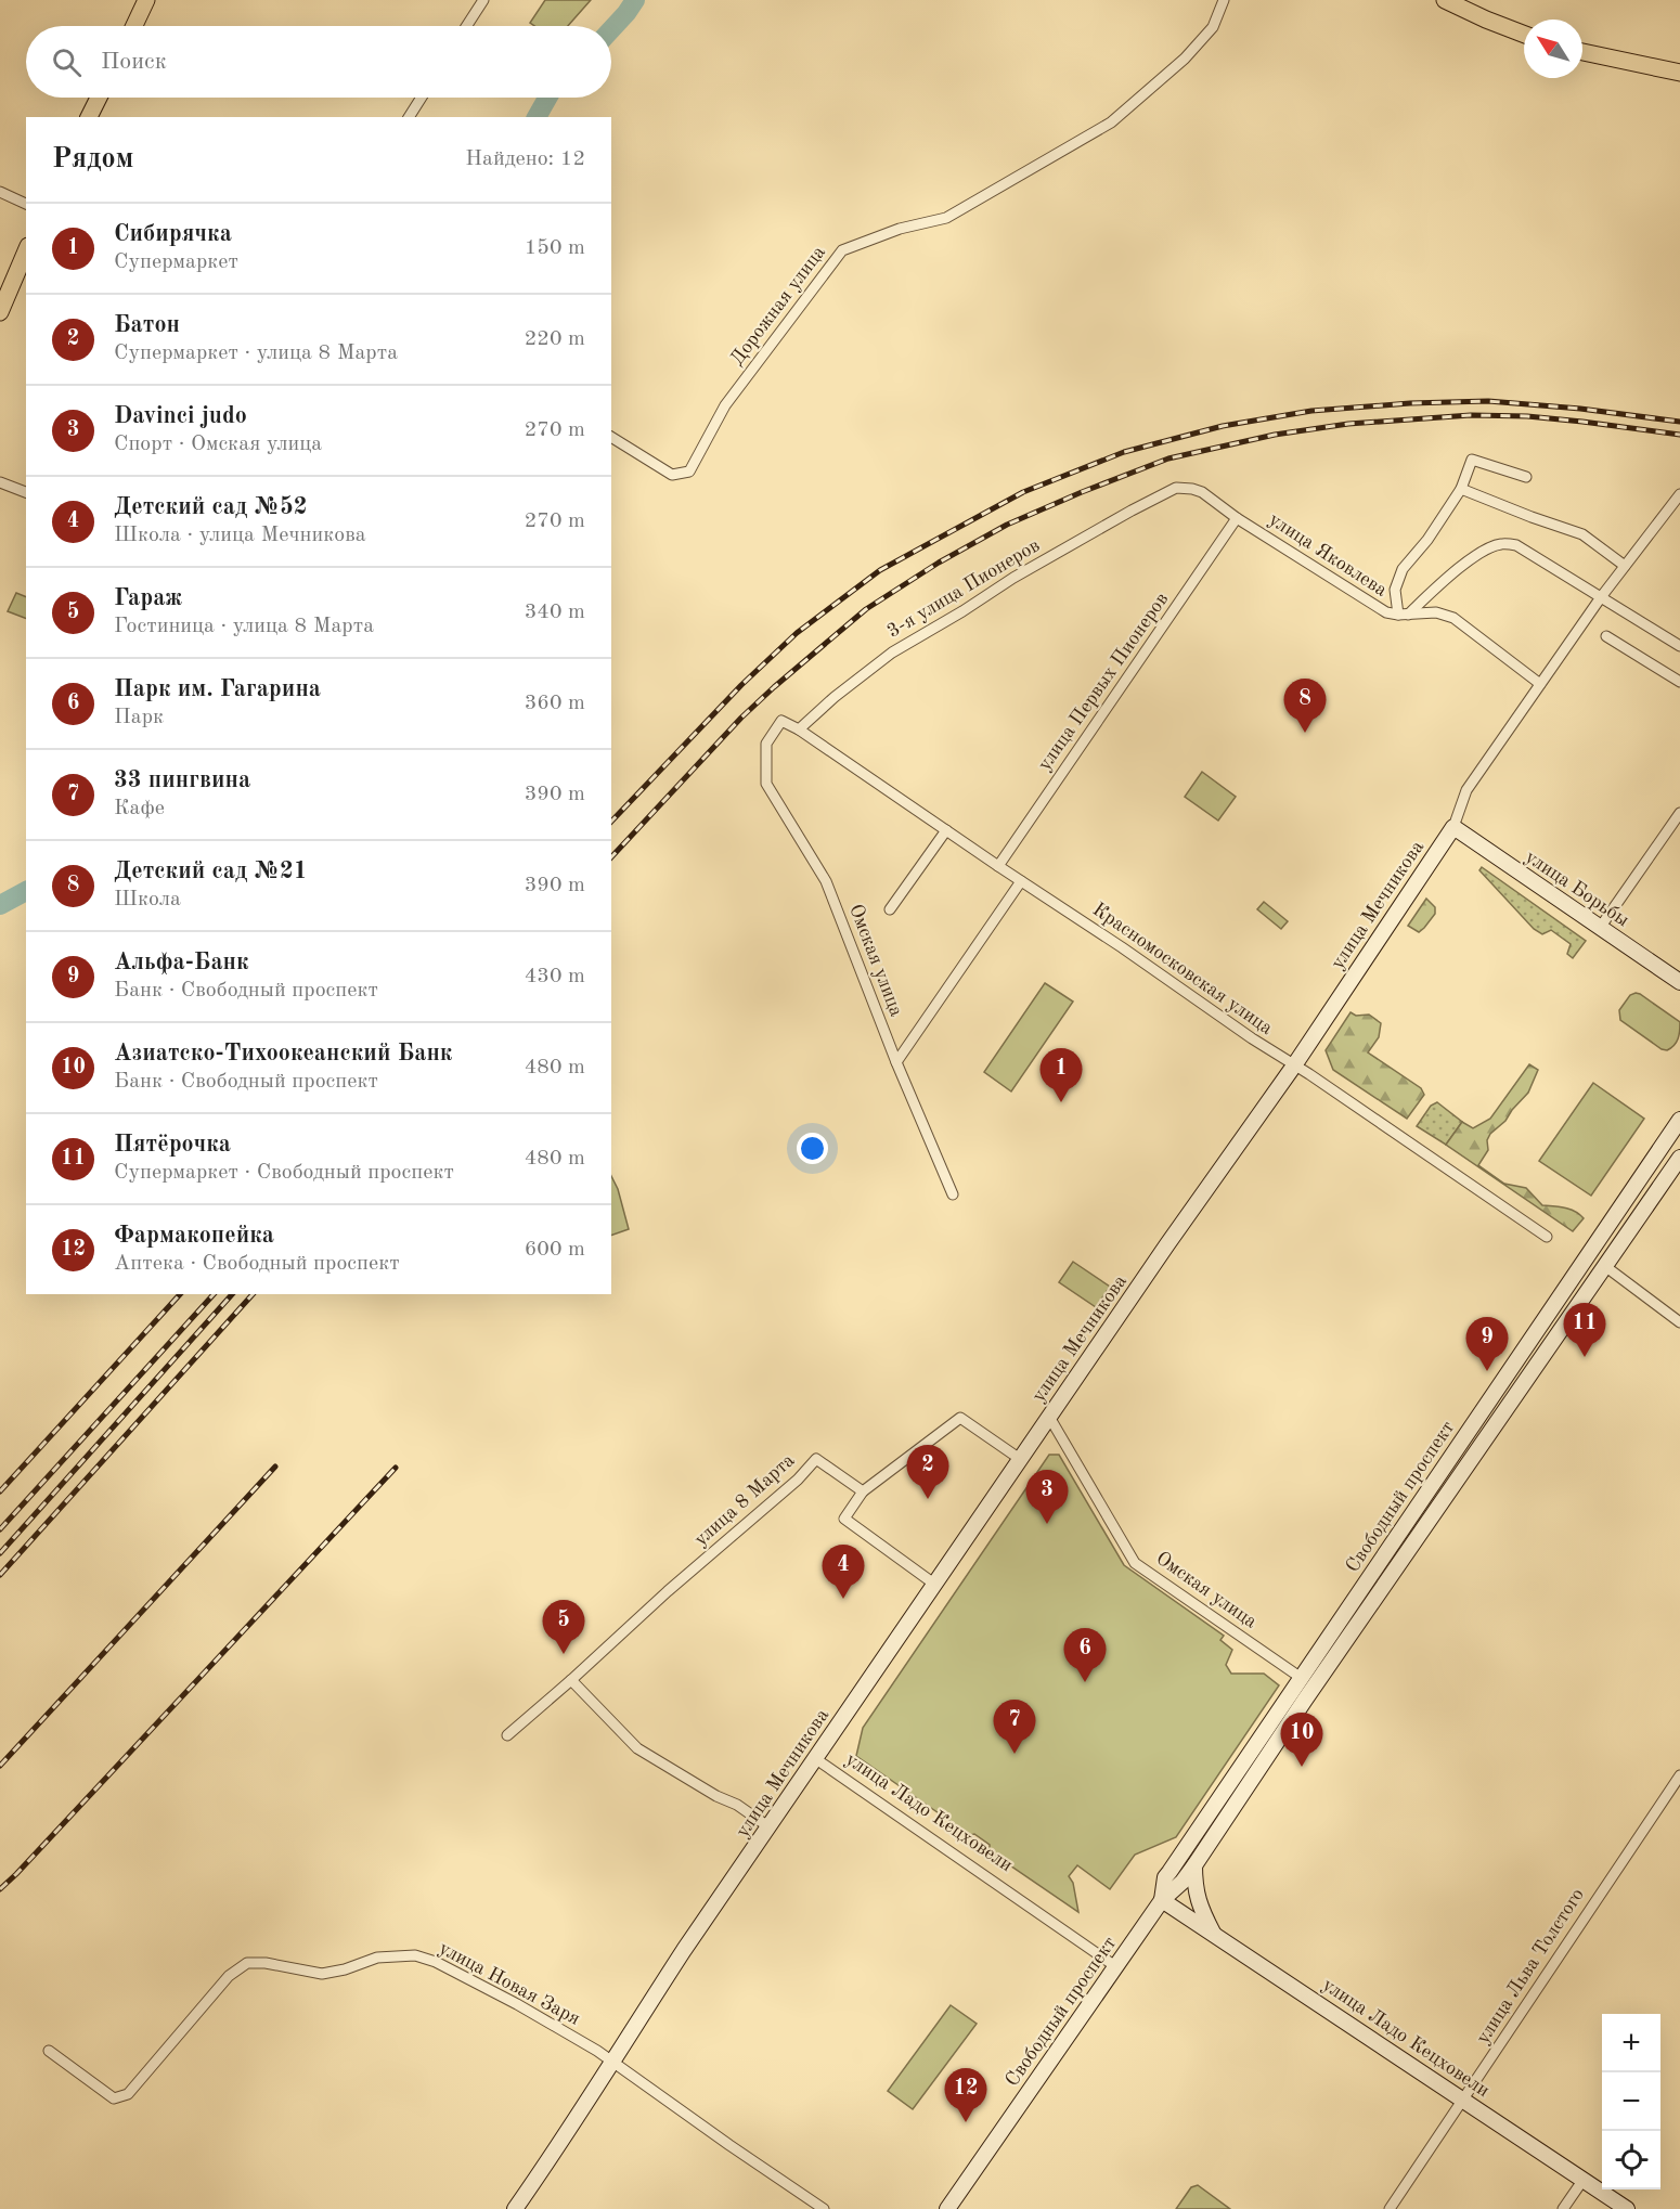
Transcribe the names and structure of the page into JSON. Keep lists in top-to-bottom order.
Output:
{
  "streets": {
    "main road": [
      "улица Борьбы",
      "улица Мечникова",
      "Свободный проспект",
      "улица Ладо Кецховели"
    ],
    "street": [
      "Дорожная улица",
      "улица Яковлева",
      "3-я улица Пионеров",
      "улица Первых Пионеров",
      "Омская улица",
      "Красномосковская улица",
      "улица 8 Марта",
      "улица Льва Толстого",
      "улица Новая Заря"
    ]
  },
  "crossings": [
    ["улица Яковлева", "3-я улица Пионеров"],
    ["улица Яковлева", "улица Первых Пионеров"],
    ["улица Яковлева", "улица Мечникова"],
    ["3-я улица Пионеров", "Омская улица"],
    ["3-я улица Пионеров", "Красномосковская улица"],
    ["улица Первых Пионеров", "Красномосковская улица"],
    ["улица Борьбы", "улица Мечникова"],
    ["улица Мечникова", "Омская улица"],
    ["улица Мечникова", "Красномосковская улица"],
    ["улица Мечникова", "улица Ладо Кецховели"],
    ["улица Мечникова", "улица Новая Заря"],
    ["Омская улица", "Красномосковская улица"],
    ["Омская улица", "Свободный проспект"],
    ["Свободный проспект", "улица Ладо Кецховели"],
    ["улица Ладо Кецховели", "улица Льва Толстого"]
  ],
  "north": "top left",
  "page": {
    "search": "Поиск",
    "heading": ["Рядом", "Найдено: 12"],
    "list": [
      {
        "mark": "1",
        "name": "Сибирячка",
        "note": "Супермаркет",
        "value": "150 m"
      },
      {
        "mark": "2",
        "name": "Батон",
        "note": "Супермаркет · улица 8 Марта",
        "value": "220 m"
      },
      {
        "mark": "3",
        "name": "Davinci judo",
        "note": "Спорт · Омская улица",
        "value": "270 m"
      },
      {
        "mark": "4",
        "name": "Детский сад №52",
        "note": "Школа · улица Мечникова",
        "value": "270 m"
      },
      {
        "mark": "5",
        "name": "Гараж",
        "note": "Гостиница · улица 8 Марта",
        "value": "340 m"
      },
      {
        "mark": "6",
        "name": "Парк им. Гагарина",
        "note": "Парк",
        "value": "360 m"
      },
      {
        "mark": "7",
        "name": "33 пингвина",
        "note": "Кафе",
        "value": "390 m"
      },
      {
        "mark": "8",
        "name": "Детский сад №21",
        "note": "Школа",
        "value": "390 m"
      },
      {
        "mark": "9",
        "name": "Альфа-Банк",
        "note": "Банк · Свободный проспект",
        "value": "430 m"
      },
      {
        "mark": "10",
        "name": "Азиатско-Тихоокеанский Банк",
        "note": "Банк · Свободный проспект",
        "value": "480 m"
      },
      {
        "mark": "11",
        "name": "Пятёрочка",
        "note": "Супермаркет · Свободный проспект",
        "value": "480 m"
      },
      {
        "mark": "12",
        "name": "Фармакопейка",
        "note": "Аптека · Свободный проспект",
        "value": "600 m"
      }
    ],
    "pins": [
      "8",
      "1",
      "11",
      "9",
      "2",
      "3",
      "4",
      "5",
      "6",
      "7",
      "10",
      "12"
    ],
    "map_buttons": ["+", "−"]
  }
}
